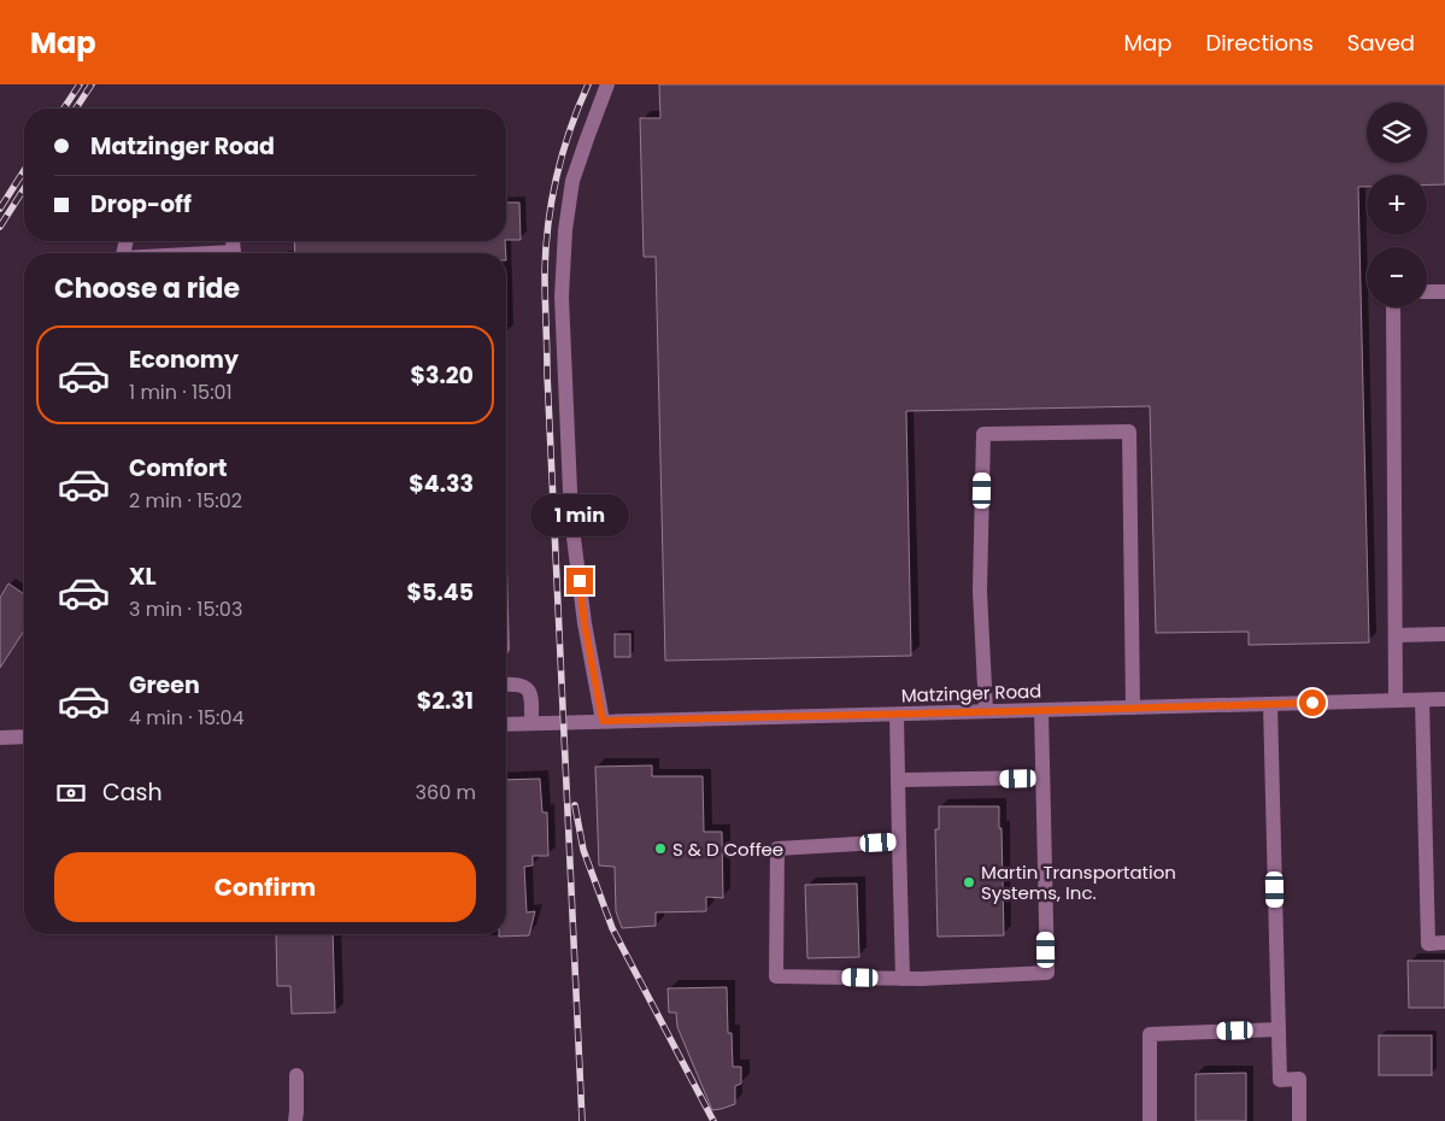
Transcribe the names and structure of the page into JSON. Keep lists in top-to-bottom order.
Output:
{
  "streets": {
    "street": ["Matzinger Road"]
  },
  "places": ["S & D Coffee", "Martin Transportation Systems, Inc."],
  "page": {
    "header": "Map",
    "nav": ["Map", "Directions", "Saved"],
    "map_buttons": ["+", "−"],
    "banner": ["Matzinger Road", "Drop-off"],
    "heading": "Choose a ride",
    "list": [
      {
        "name": "Economy",
        "note": "1 min · 15:01",
        "value": "$3.20"
      },
      {
        "name": "Comfort",
        "note": "2 min · 15:02",
        "value": "$4.33"
      },
      {
        "name": "XL",
        "note": "3 min · 15:03",
        "value": "$5.45"
      },
      {
        "name": "Green",
        "note": "4 min · 15:04",
        "value": "$2.31"
      }
    ],
    "bubble": "1 min",
    "pay": ["Cash", "360 m"],
    "buttons": "Confirm"
  }
}
